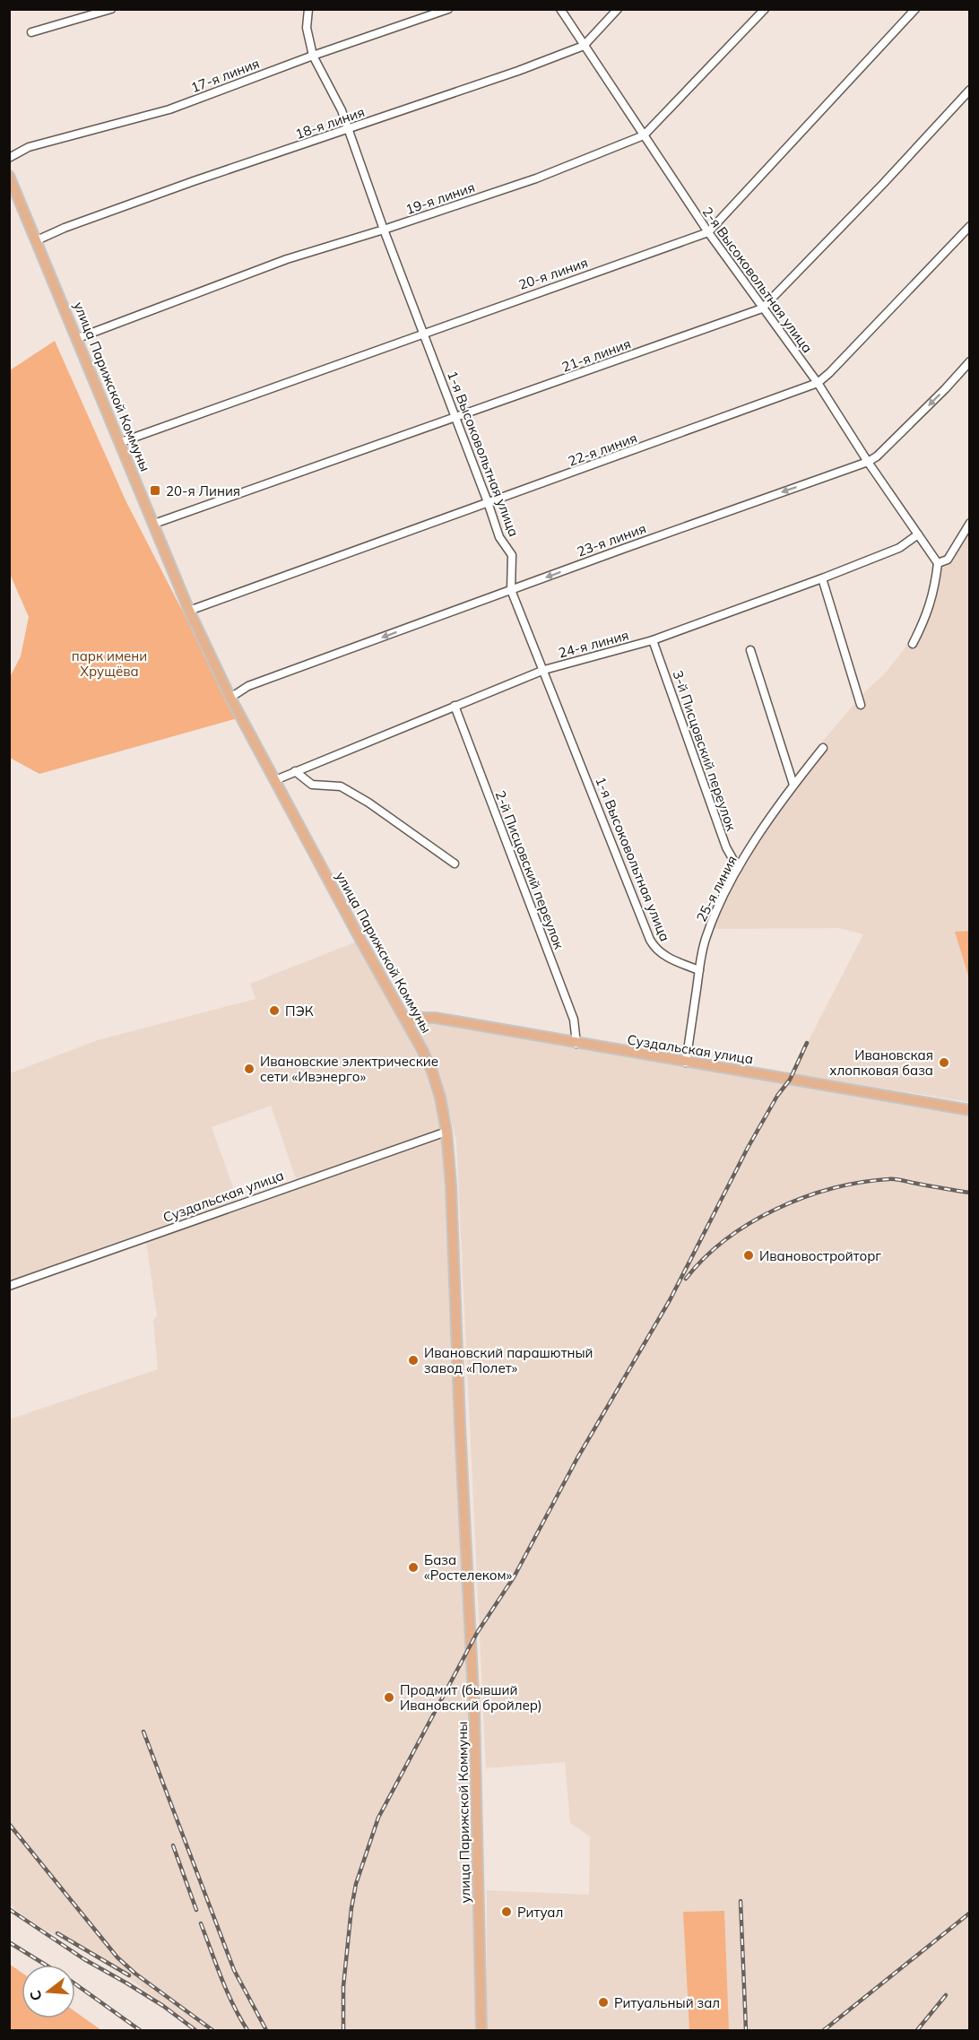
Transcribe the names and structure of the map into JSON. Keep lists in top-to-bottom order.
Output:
{
  "streets": {
    "main road": ["улица Парижской Коммуны", "Суздальская улица"],
    "street": [
      "17-я линия",
      "18-я линия",
      "19-я линия",
      "20-я линия",
      "2-я Высоковольтная улица",
      "21-я линия",
      "22-я линия",
      "1-я Высоковольтная улица",
      "23-я линия",
      "24-я линия",
      "3-й Писцовский переулок",
      "2-й Писцовский переулок",
      "25-я линия"
    ]
  },
  "crossings": [
    ["17-я линия", "1-я Высоковольтная улица"],
    ["18-я линия", "2-я Высоковольтная улица"],
    ["18-я линия", "улица Парижской Коммуны"],
    ["18-я линия", "1-я Высоковольтная улица"],
    ["19-я линия", "2-я Высоковольтная улица"],
    ["19-я линия", "улица Парижской Коммуны"],
    ["19-я линия", "1-я Высоковольтная улица"],
    ["20-я линия", "2-я Высоковольтная улица"],
    ["20-я линия", "улица Парижской Коммуны"],
    ["20-я линия", "1-я Высоковольтная улица"],
    ["2-я Высоковольтная улица", "21-я линия"],
    ["2-я Высоковольтная улица", "22-я линия"],
    ["2-я Высоковольтная улица", "23-я линия"],
    ["2-я Высоковольтная улица", "24-я линия"],
    ["21-я линия", "улица Парижской Коммуны"],
    ["21-я линия", "1-я Высоковольтная улица"],
    ["улица Парижской Коммуны", "22-я линия"],
    ["улица Парижской Коммуны", "23-я линия"],
    ["улица Парижской Коммуны", "24-я линия"],
    ["улица Парижской Коммуны", "Суздальская улица"],
    ["22-я линия", "1-я Высоковольтная улица"],
    ["1-я Высоковольтная улица", "23-я линия"],
    ["1-я Высоковольтная улица", "24-я линия"],
    ["1-я Высоковольтная улица", "25-я линия"],
    ["24-я линия", "3-й Писцовский переулок"],
    ["24-я линия", "2-й Писцовский переулок"],
    ["3-й Писцовский переулок", "25-я линия"],
    ["2-й Писцовский переулок", "Суздальская улица"],
    ["25-я линия", "Суздальская улица"]
  ],
  "one_way": ["23-я линия"],
  "parks": ["парк имени Хрущёва"],
  "places": {
    "transit": ["20-я Линия"],
    "other": [
      "ПЭК",
      "Ивановская хлопковая база",
      "Ивановские электрические сети «Ивэнерго»",
      "Ивановостройторг",
      "Ивановский парашютный завод «Полет»",
      "База «Ростелеком»",
      "Продмит (бывший Ивановский бройлер)",
      "Ритуал",
      "Ритуальный зал"
    ]
  },
  "north": "left"
}
